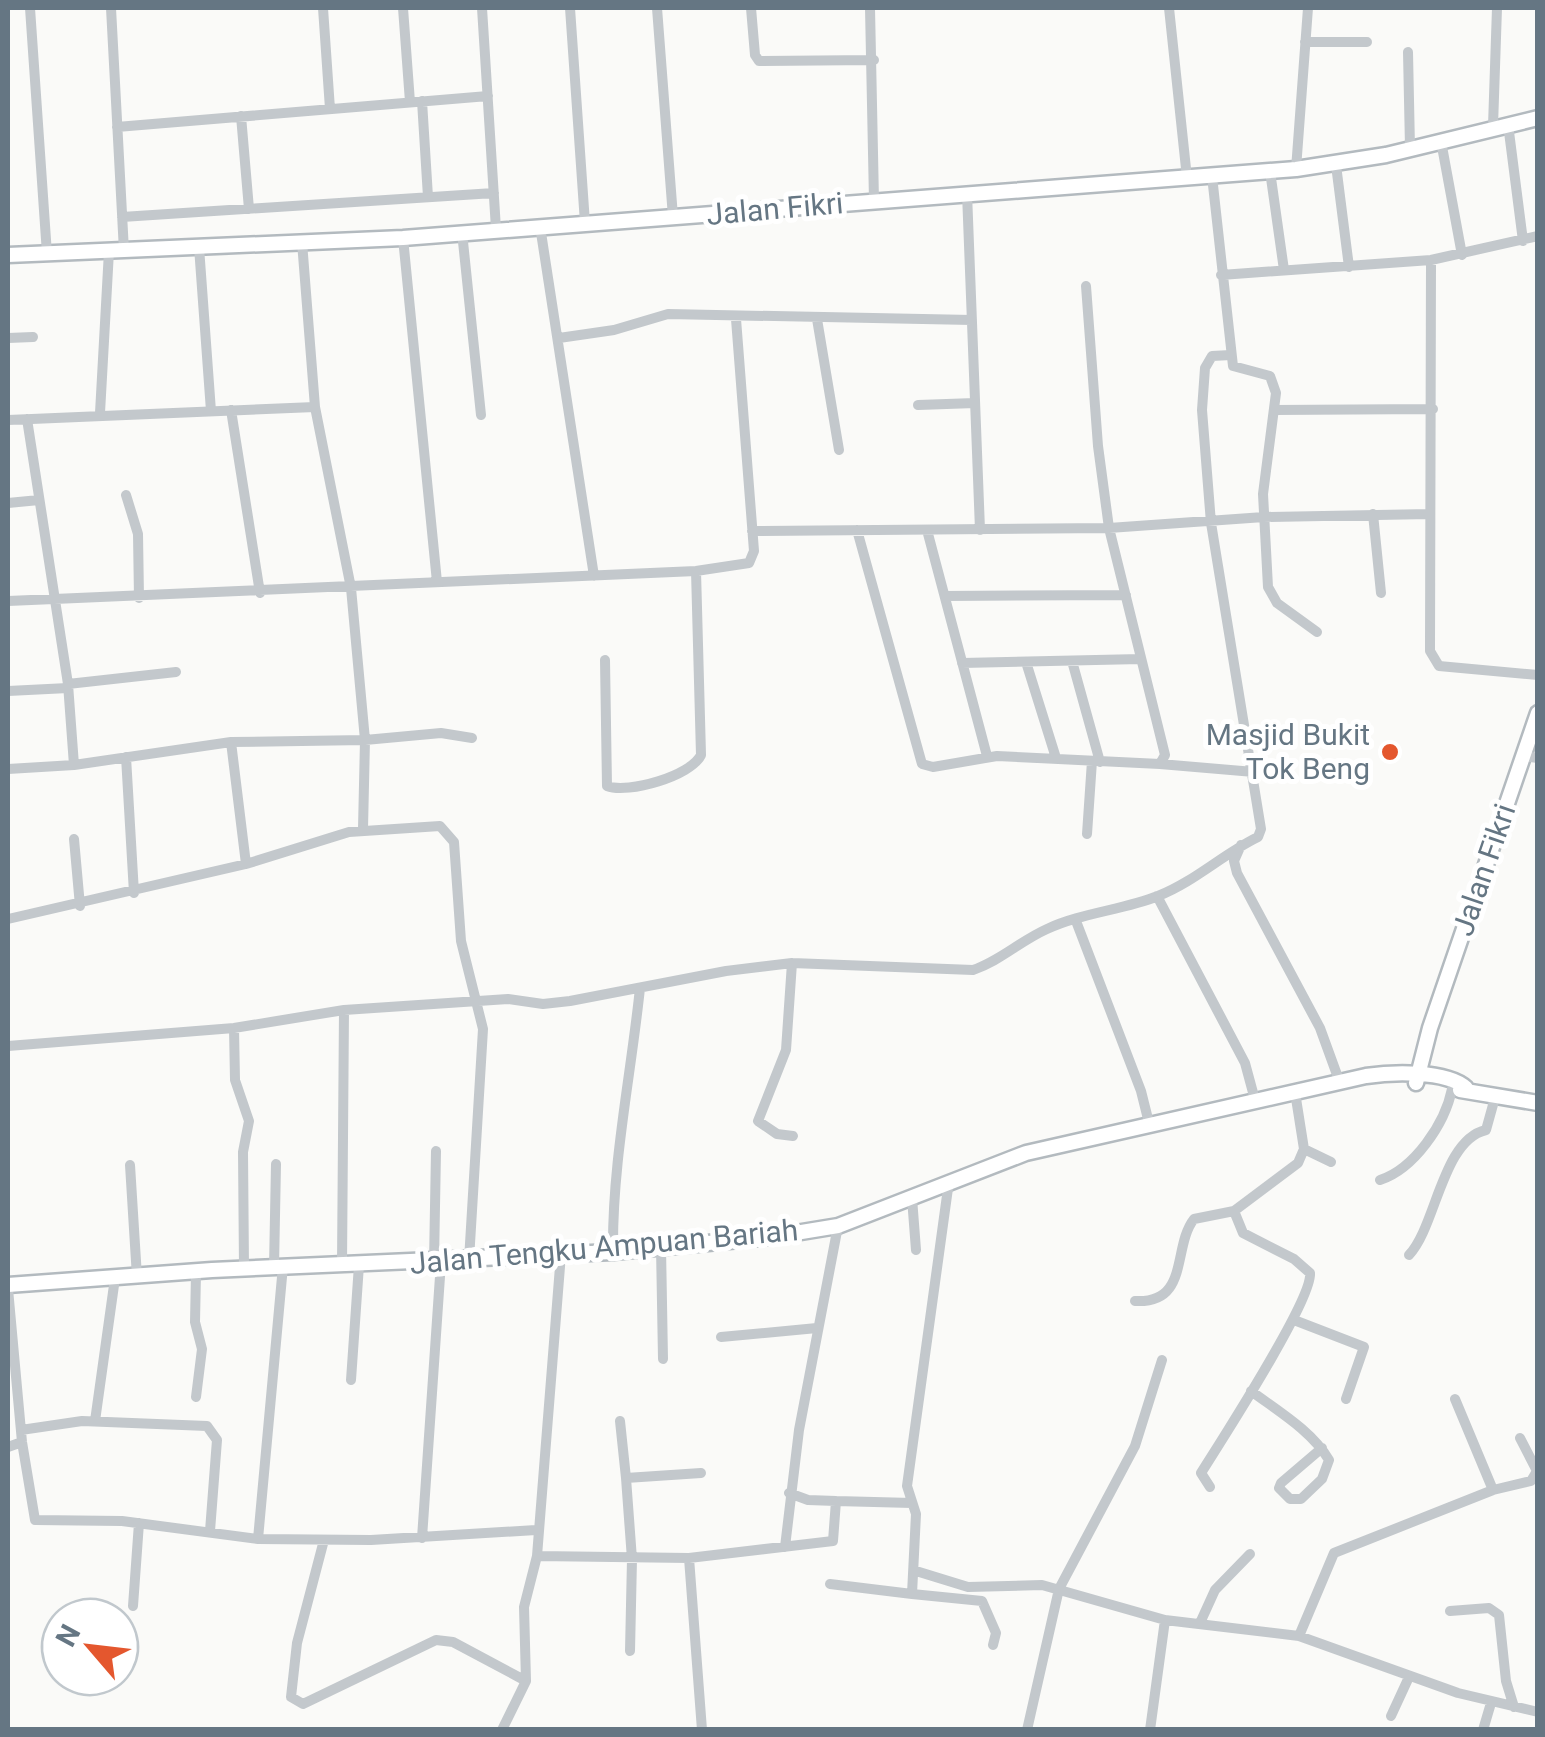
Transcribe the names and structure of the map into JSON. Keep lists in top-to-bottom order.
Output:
{
  "streets": {
    "street": ["Jalan Fikri", "Jalan Tengku Ampuan Bariah"]
  },
  "crossings": [
    ["Jalan Fikri", "Jalan Tengku Ampuan Bariah"]
  ],
  "places": ["Masjid Bukit Tok Beng"],
  "north": "top left"
}
